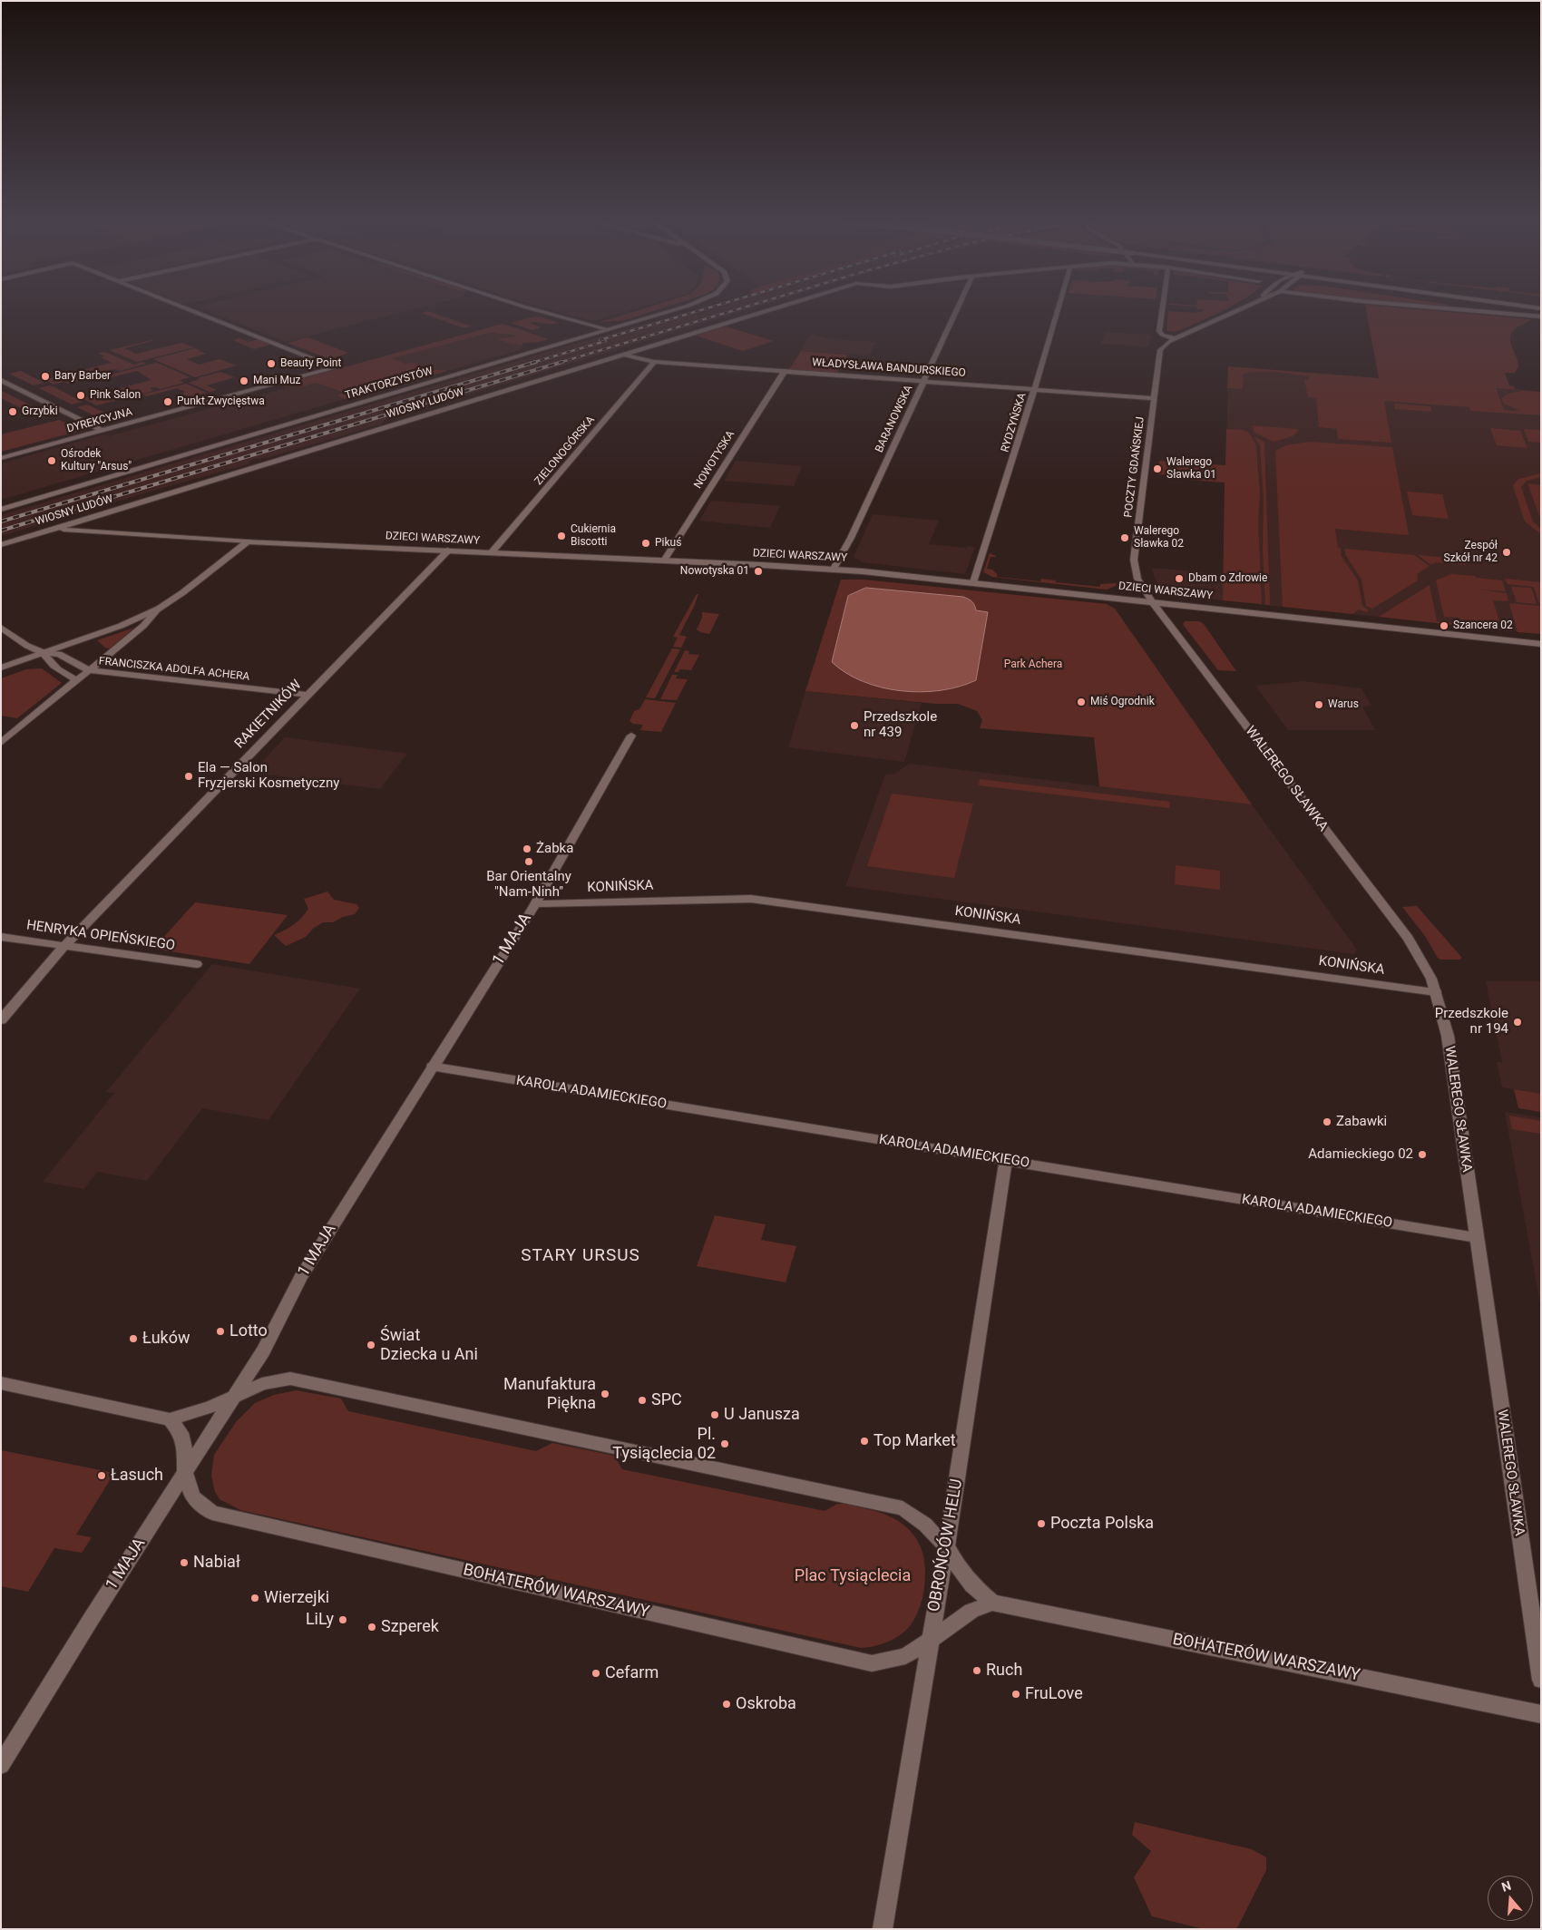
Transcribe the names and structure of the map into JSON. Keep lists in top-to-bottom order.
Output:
{
  "streets": {
    "street": [
      "WŁADYSŁAWA BANDURSKIEGO",
      "TRAKTORZYSTÓW",
      "WIOSNY LUDÓW",
      "BARANOWSKA",
      "DYREKCYJNA",
      "RYDZYŃSKA",
      "ZIELONOGÓRSKA",
      "NOWOTYSKA",
      "POCZTY GDAŃSKIEJ",
      "DZIECI WARSZAWY",
      "FRANCISZKA ADOLFA ACHERA",
      "RAKIETNIKÓW",
      "WALEREGO SŁAWKA",
      "KONIŃSKA",
      "HENRYKA OPIEŃSKIEGO",
      "1 MAJA",
      "KAROLA ADAMIECKIEGO",
      "OBROŃCÓW HELU",
      "BOHATERÓW WARSZAWY"
    ]
  },
  "crossings": [
    ["WŁADYSŁAWA BANDURSKIEGO", "WIOSNY LUDÓW"],
    ["WŁADYSŁAWA BANDURSKIEGO", "BARANOWSKA"],
    ["WŁADYSŁAWA BANDURSKIEGO", "RYDZYŃSKA"],
    ["WŁADYSŁAWA BANDURSKIEGO", "ZIELONOGÓRSKA"],
    ["WŁADYSŁAWA BANDURSKIEGO", "NOWOTYSKA"],
    ["WŁADYSŁAWA BANDURSKIEGO", "POCZTY GDAŃSKIEJ"],
    ["WIOSNY LUDÓW", "DZIECI WARSZAWY"],
    ["BARANOWSKA", "DZIECI WARSZAWY"],
    ["RYDZYŃSKA", "DZIECI WARSZAWY"],
    ["ZIELONOGÓRSKA", "DZIECI WARSZAWY"],
    ["NOWOTYSKA", "DZIECI WARSZAWY"],
    ["POCZTY GDAŃSKIEJ", "DZIECI WARSZAWY"],
    ["POCZTY GDAŃSKIEJ", "WALEREGO SŁAWKA"],
    ["DZIECI WARSZAWY", "RAKIETNIKÓW"],
    ["DZIECI WARSZAWY", "WALEREGO SŁAWKA"],
    ["FRANCISZKA ADOLFA ACHERA", "RAKIETNIKÓW"],
    ["RAKIETNIKÓW", "HENRYKA OPIEŃSKIEGO"],
    ["WALEREGO SŁAWKA", "KONIŃSKA"],
    ["WALEREGO SŁAWKA", "KAROLA ADAMIECKIEGO"],
    ["KONIŃSKA", "1 MAJA"],
    ["1 MAJA", "KAROLA ADAMIECKIEGO"],
    ["1 MAJA", "BOHATERÓW WARSZAWY"],
    ["KAROLA ADAMIECKIEGO", "OBROŃCÓW HELU"],
    ["OBROŃCÓW HELU", "BOHATERÓW WARSZAWY"]
  ],
  "districts": ["STARY URSUS"],
  "parks": ["Park Achera", "Plac Tysiąclecia"],
  "places": [
    "Beauty Point",
    "Bary Barber",
    "Mani Muz",
    "Pink Salon",
    "Punkt Zwycięstwa",
    "Grzybki",
    "Ośrodek Kultury \"Arsus\"",
    "Walerego Sławka 01",
    "Cukiernia Biscotti",
    "Walerego Sławka 02",
    "Pikuś",
    "Zespół Szkół nr 42",
    "Nowotyska 01",
    "Dbam o Zdrowie",
    "Szancera 02",
    "Miś Ogrodnik",
    "Warus",
    "Przedszkole nr 439",
    "Ela — Salon Fryzjerski Kosmetyczny",
    "Żabka",
    "Bar Orientalny \"Nam-Ninh\"",
    "Przedszkole nr 194",
    "Zabawki",
    "Adamieckiego 02",
    "Lotto",
    "Łuków",
    "Świat Dziecka u Ani",
    "Manufaktura Piękna",
    "SPC",
    "U Janusza",
    "Top Market",
    "Pl. Tysiąclecia 02",
    "Łasuch",
    "Poczta Polska",
    "Nabiał",
    "Wierzejki",
    "LiLy",
    "Szperek",
    "Ruch",
    "Cefarm",
    "FruLove",
    "Oskroba"
  ],
  "north": "top"
}
